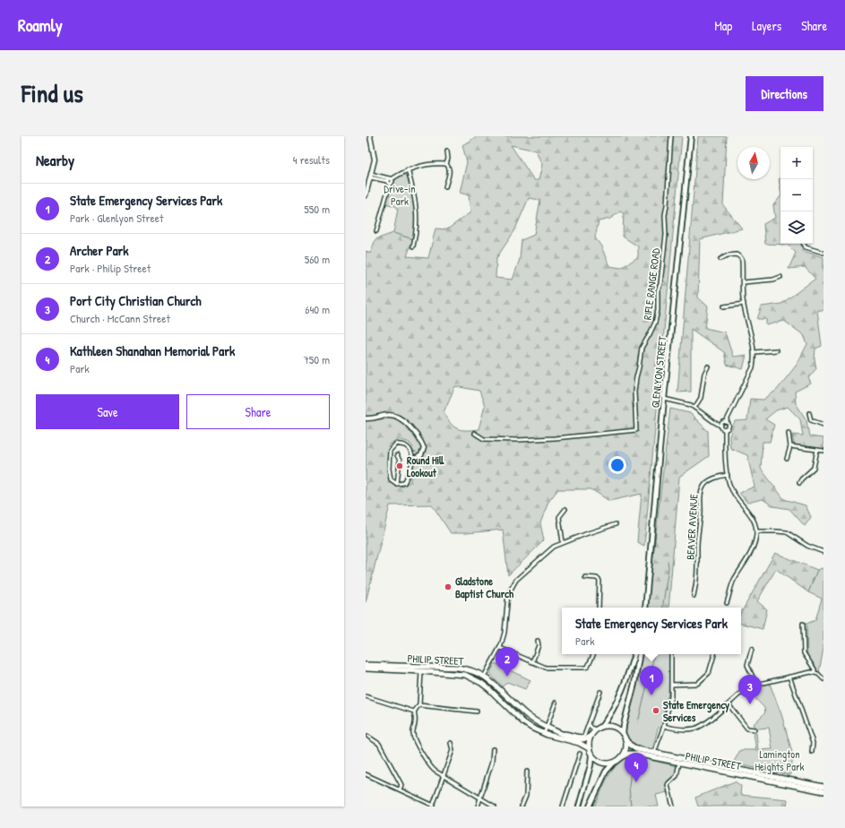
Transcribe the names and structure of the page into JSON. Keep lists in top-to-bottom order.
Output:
{
  "streets": {
    "main road": ["GLENLYON STREET", "PHILIP STREET"],
    "street": ["RIFLE RANGE ROAD", "BEAVER AVENUE"]
  },
  "parks": ["Drive-in Park", "Lamington Heights Park"],
  "places": ["Round Hill Lookout", "Gladstone Baptist Church", "State Emergency Services"],
  "north": "top",
  "page": {
    "header": "Roamly",
    "nav": ["Map", "Layers", "Share"],
    "title": "Find us",
    "buttons": [
      "Directions",
      ["Save", "Share"]
    ],
    "heading": ["Nearby", "4 results"],
    "map_buttons": ["+", "−"],
    "list": [
      {
        "mark": "1",
        "name": "State Emergency Services Park",
        "note": "Park · Glenlyon Street",
        "value": "550 m"
      },
      {
        "mark": "2",
        "name": "Archer Park",
        "note": "Park · Philip Street",
        "value": "560 m"
      },
      {
        "mark": "3",
        "name": "Port City Christian Church",
        "note": "Church · McCann Street",
        "value": "640 m"
      },
      {
        "mark": "4",
        "name": "Kathleen Shanahan Memorial Park",
        "note": "Park",
        "value": "750 m"
      }
    ],
    "popup": ["State Emergency Services Park", "Park"],
    "pins": [
      "2",
      "1",
      "3",
      "4"
    ]
  }
}
